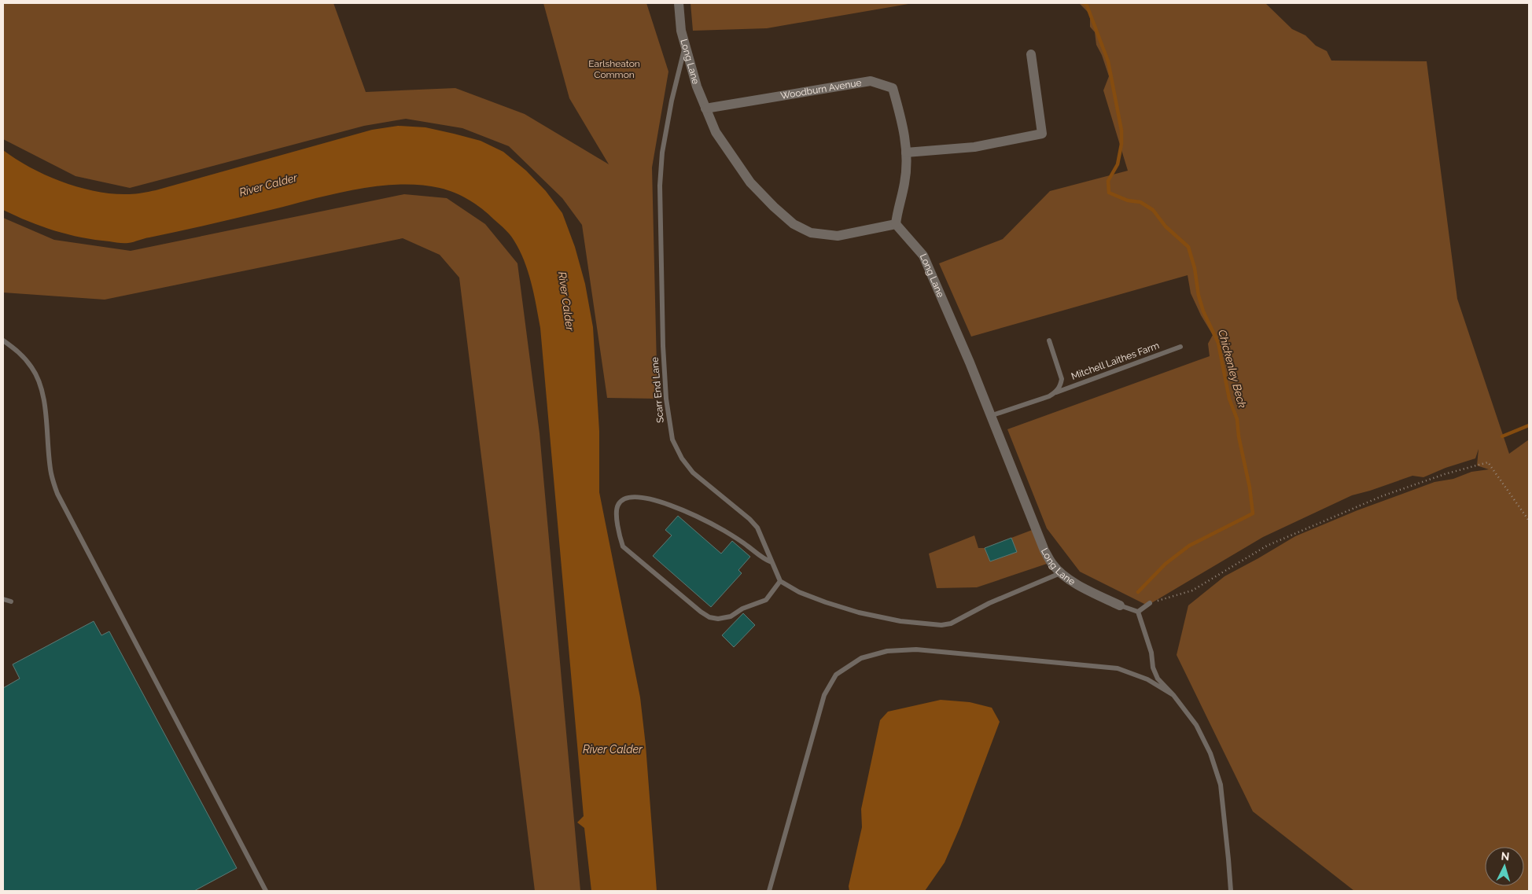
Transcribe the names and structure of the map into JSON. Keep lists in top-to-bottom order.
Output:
{
  "streets": {
    "street": ["Long Lane", "Woodburn Avenue"],
    "lane": ["Mitchell Laithes Farm", "Scarr End Lane"]
  },
  "crossings": [
    ["Long Lane", "Woodburn Avenue"],
    ["Long Lane", "Mitchell Laithes Farm"],
    ["Long Lane", "Scarr End Lane"]
  ],
  "water": ["River Calder", "Chickenley Beck"],
  "parks": ["Earlsheaton Common"],
  "north": "top"
}
